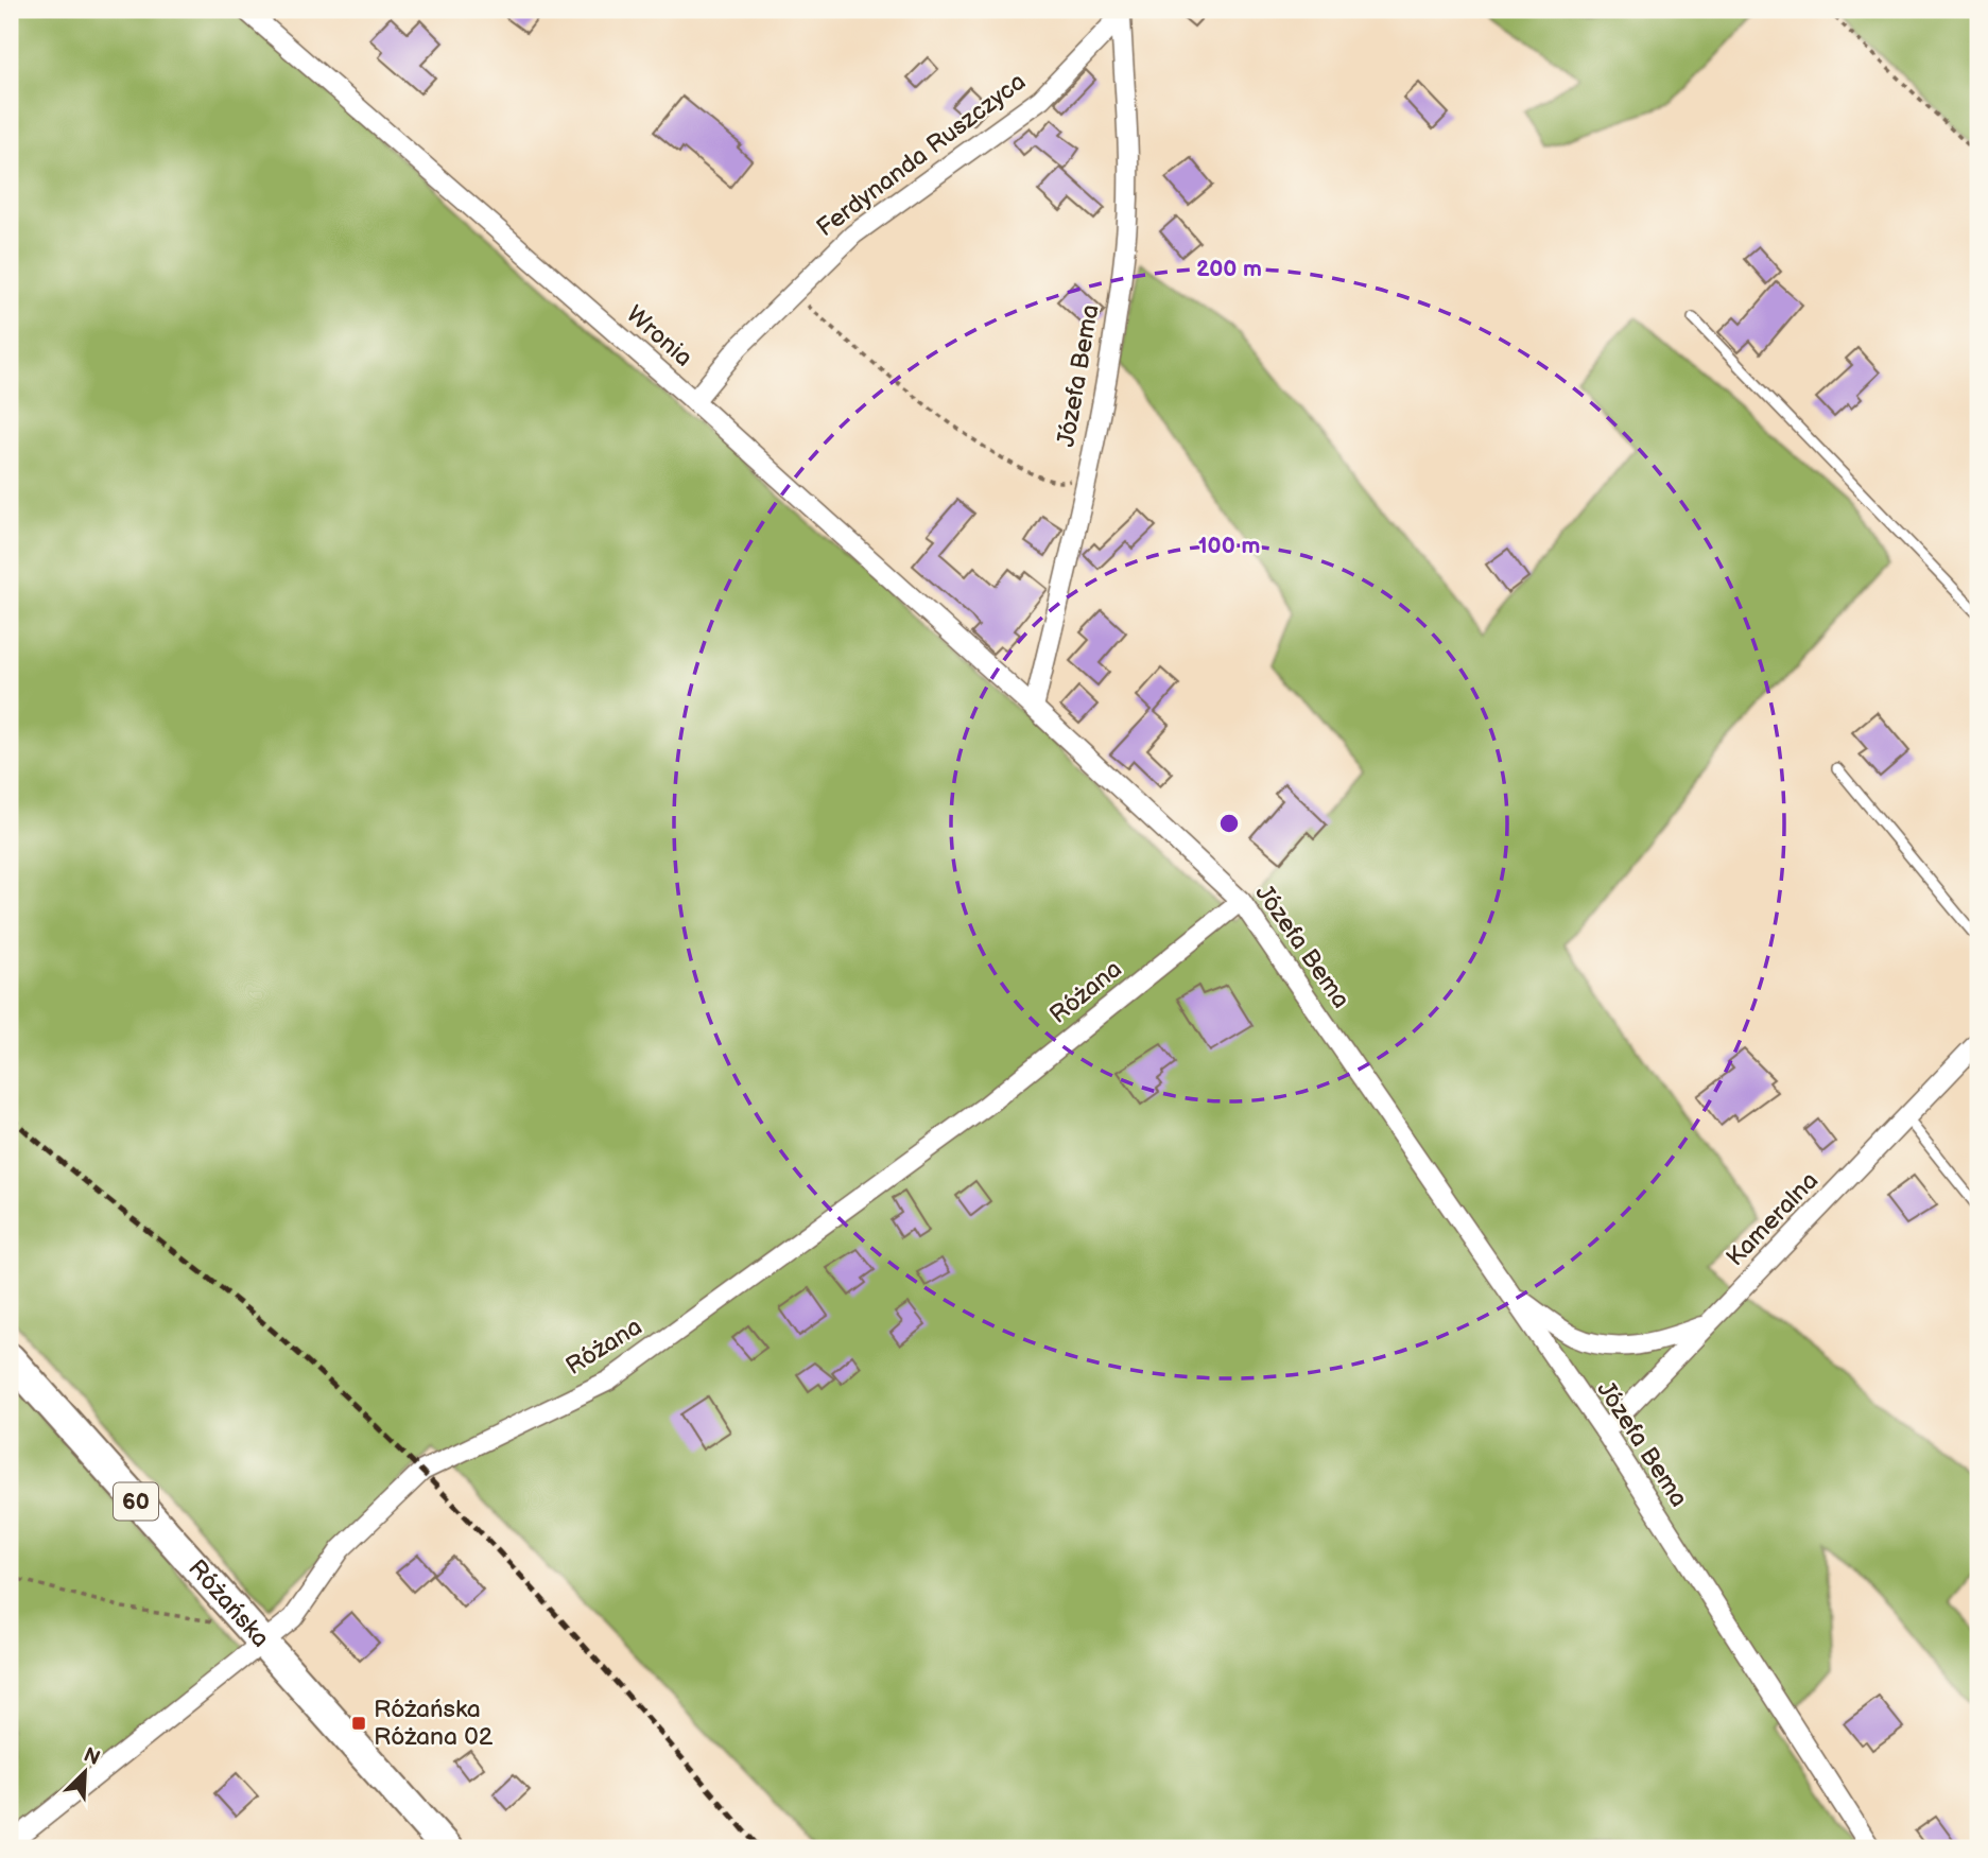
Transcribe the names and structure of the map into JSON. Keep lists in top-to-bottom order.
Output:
{
  "streets": {
    "main road": ["60", "Różańska"],
    "street": [
      "Ferdynanda Ruszczyca",
      "Wronia",
      "Józefa Bema",
      "Różana",
      "Kameralna"
    ]
  },
  "crossings": [
    ["Ferdynanda Ruszczyca", "Wronia"],
    ["Ferdynanda Ruszczyca", "Józefa Bema"],
    ["Wronia", "Józefa Bema"],
    ["Józefa Bema", "Różana"],
    ["Józefa Bema", "Kameralna"],
    ["Różana", "Różańska"]
  ],
  "places": {
    "transit": ["Różańska Różana 02"]
  },
  "north": "top right",
  "rings": ["200 m", "100 m"]
}
